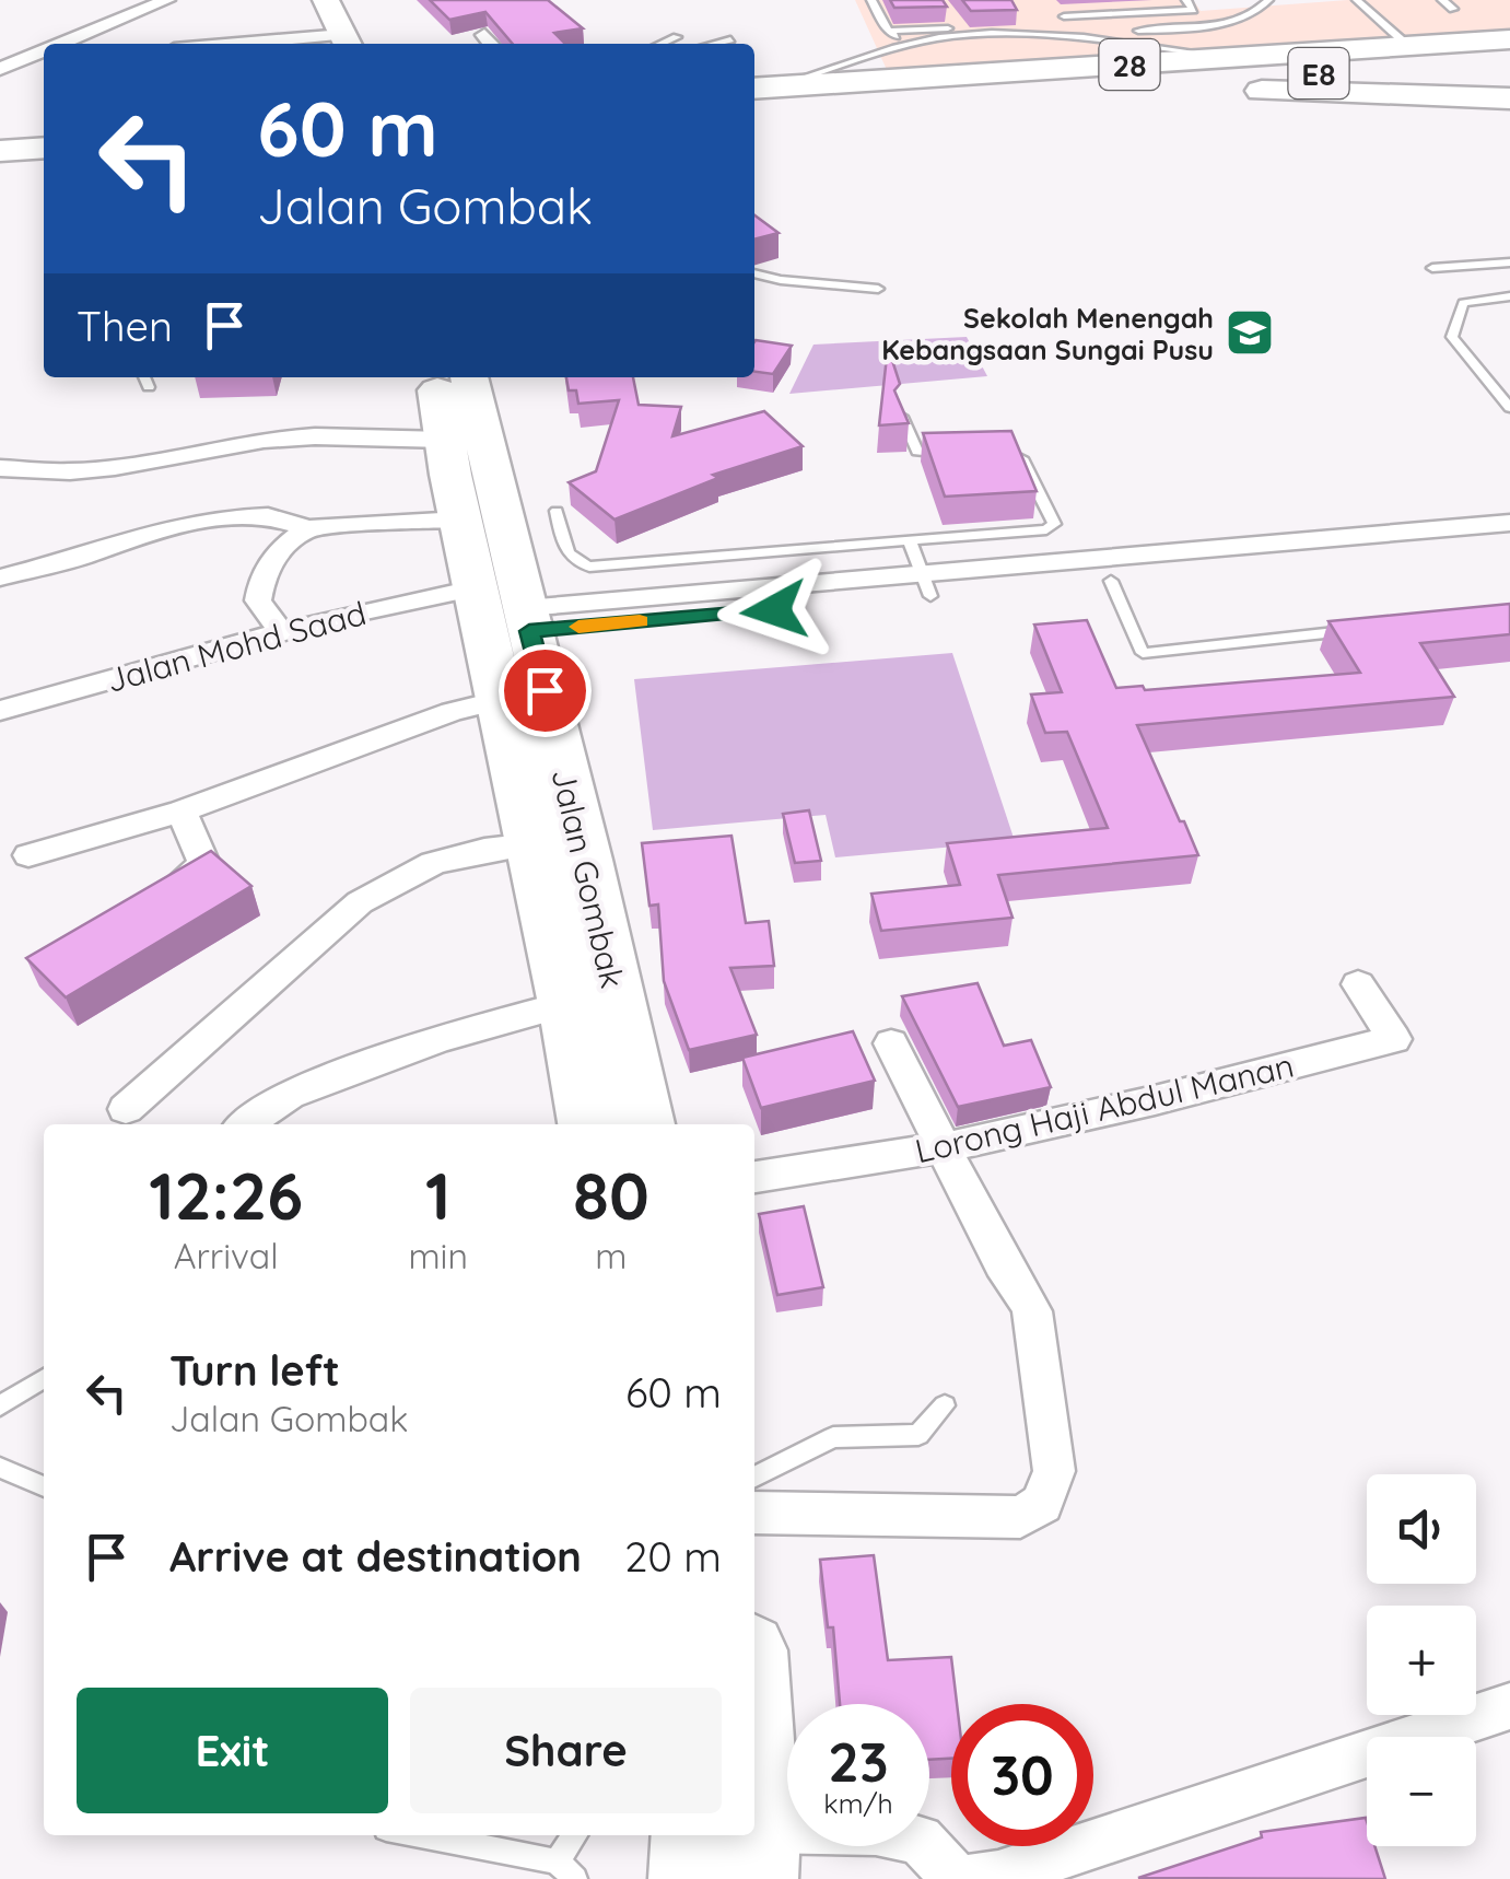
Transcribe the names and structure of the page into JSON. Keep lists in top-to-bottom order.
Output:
{
  "streets": {
    "highway": ["28", "E8"],
    "main road": ["Jalan Gombak"],
    "street": ["Jalan Mohd Saad", "Lorong Haji Abdul Manan"]
  },
  "crossings": [
    ["28", "E8"],
    ["Jalan Mohd Saad", "Jalan Gombak"]
  ],
  "places": {
    "school or university": ["Sekolah Menengah Kebangsaan Sungai Pusu"]
  },
  "page": {
    "turn": ["60 m", "Jalan Gombak"],
    "then": "Then",
    "eta": [
      "12:26",
      "Arrival",
      "1",
      "min",
      "80",
      "m"
    ],
    "list": [
      {
        "name": "Turn left",
        "note": "Jalan Gombak",
        "value": "60 m"
      },
      {
        "name": "Arrive at destination",
        "value": "20 m"
      }
    ],
    "map_buttons": ["+", "−"],
    "buttons": ["Exit", "Share"],
    "speed": "23 km/h",
    "limit": "30"
  }
}
